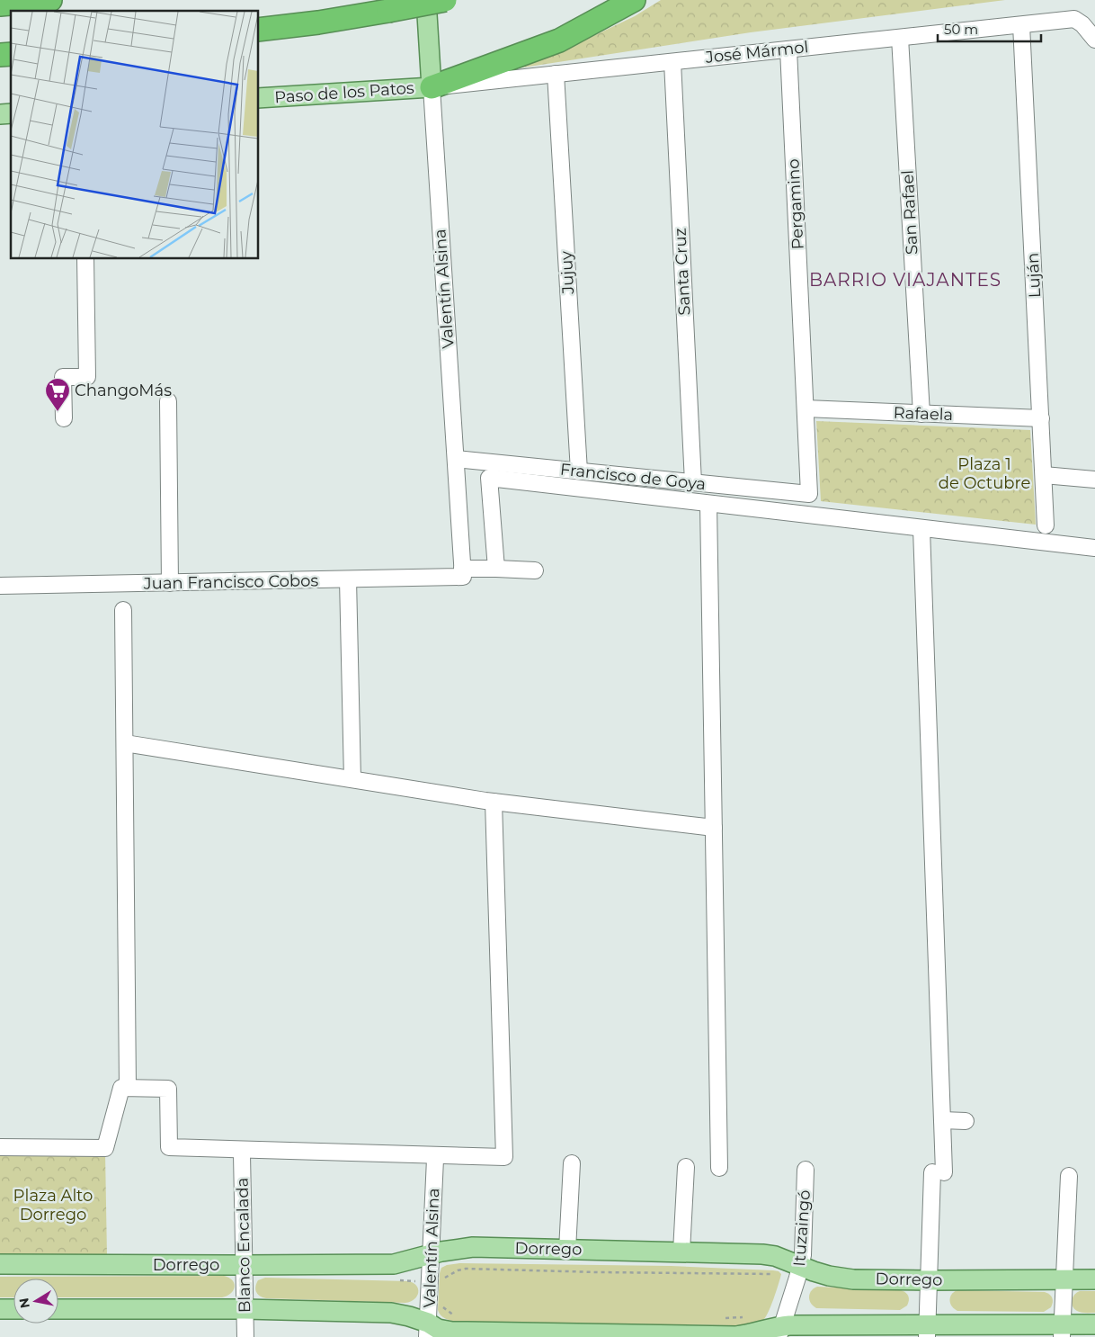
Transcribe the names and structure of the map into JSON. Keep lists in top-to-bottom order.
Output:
{
  "streets": {
    "main road": ["Paso de los Patos", "Valentín Alsina", "Dorrego"],
    "street": [
      "José Mármol",
      "Pergamino",
      "San Rafael",
      "Santa Cruz",
      "Jujuy",
      "Luján",
      "Rafaela",
      "Francisco de Goya",
      "Juan Francisco Cobos",
      "Ituzaingó",
      "Blanco Encalada"
    ]
  },
  "crossings": [
    ["José Mármol", "Paso de los Patos"],
    ["José Mármol", "Pergamino"],
    ["José Mármol", "San Rafael"],
    ["José Mármol", "Santa Cruz"],
    ["José Mármol", "Jujuy"],
    ["José Mármol", "Luján"],
    ["José Mármol", "Valentín Alsina"],
    ["Paso de los Patos", "Valentín Alsina"],
    ["Pergamino", "Rafaela"],
    ["Pergamino", "Francisco de Goya"],
    ["San Rafael", "Rafaela"],
    ["Santa Cruz", "Francisco de Goya"],
    ["Jujuy", "Francisco de Goya"],
    ["Luján", "Rafaela"],
    ["Valentín Alsina", "Francisco de Goya"],
    ["Valentín Alsina", "Juan Francisco Cobos"],
    ["Valentín Alsina", "Dorrego"],
    ["Ituzaingó", "Dorrego"],
    ["Blanco Encalada", "Dorrego"]
  ],
  "districts": ["BARRIO VIAJANTES"],
  "parks": ["Plaza 1 de Octubre", "Plaza Alto Dorrego"],
  "places": {
    "supermarket": ["ChangoMás"]
  },
  "scale_bar": "50 m",
  "north": "left"
}
